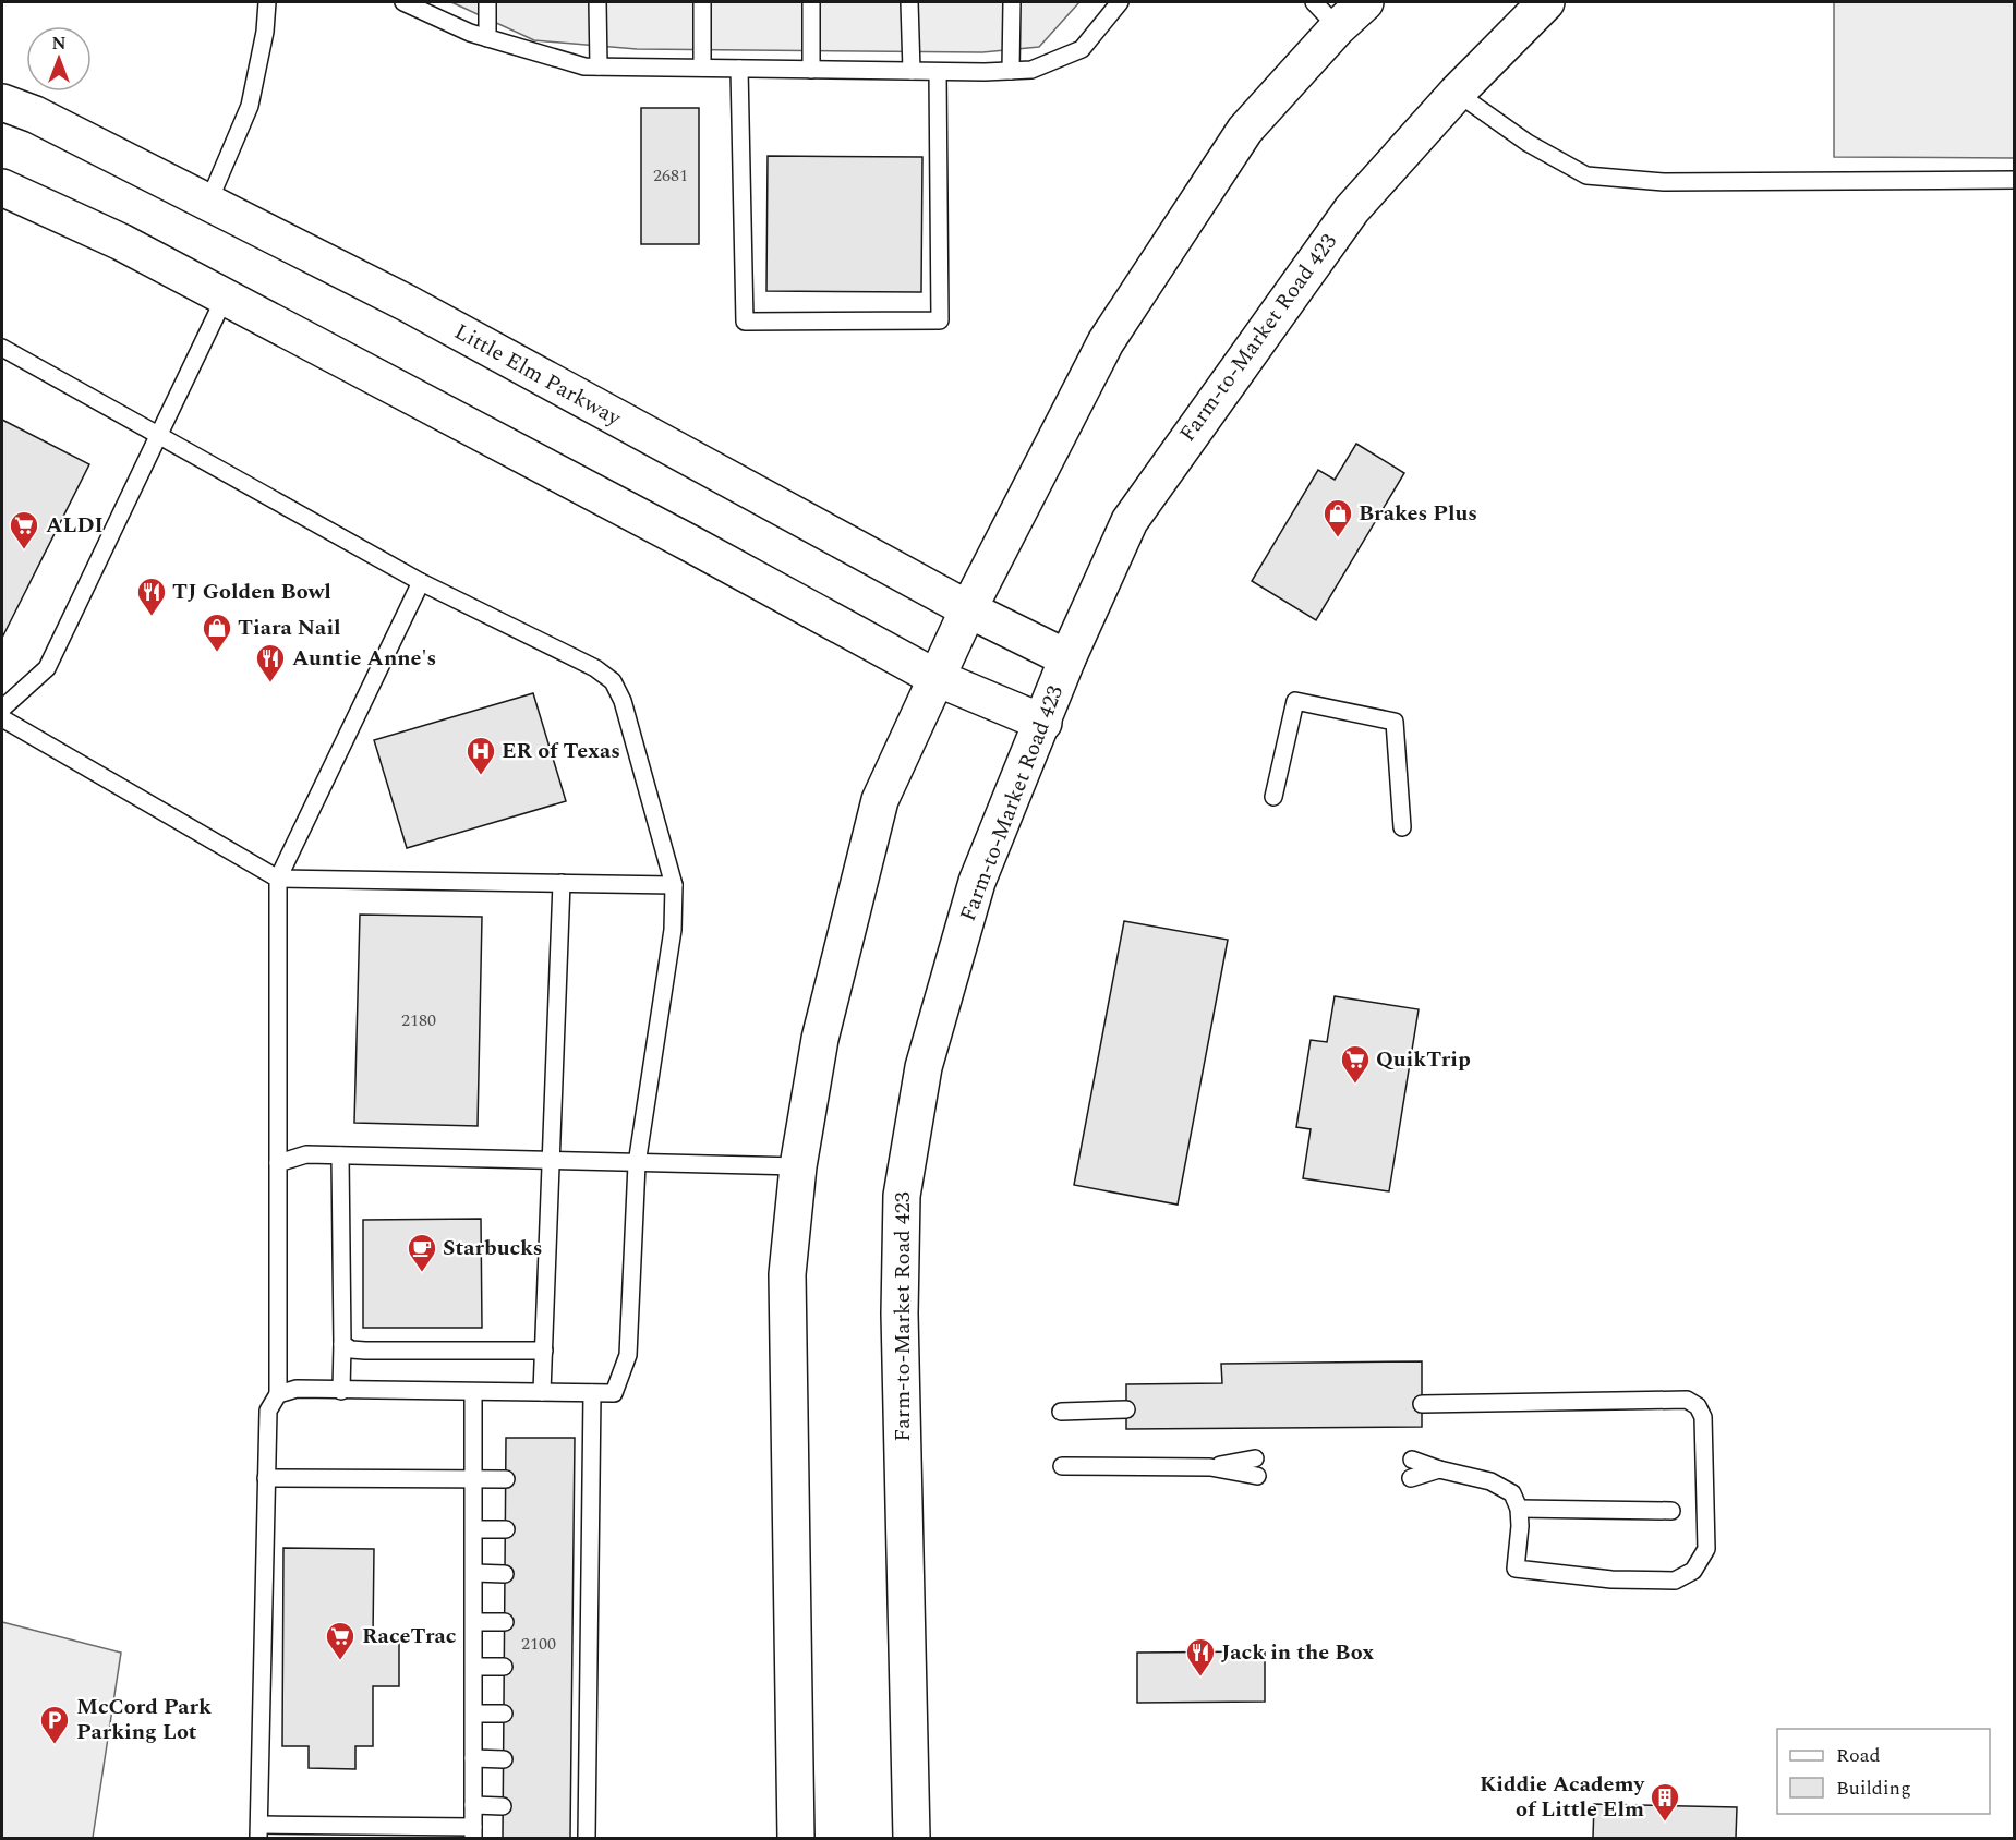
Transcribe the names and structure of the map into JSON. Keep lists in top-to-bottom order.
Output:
{
  "streets": {
    "main road": ["Farm-to-Market Road 423", "Little Elm Parkway"]
  },
  "crossings": [
    ["Farm-to-Market Road 423", "Little Elm Parkway"]
  ],
  "places": {
    "shop": ["Brakes Plus", "Tiara Nail"],
    "supermarket": ["ALDI", "QuikTrip", "RaceTrac"],
    "restaurant": ["TJ Golden Bowl", "Auntie Anne's", "Jack in the Box"],
    "hospital": ["ER of Texas"],
    "cafe": ["Starbucks"],
    "parking": ["McCord Park Parking Lot"],
    "building": ["Kiddie Academy of Little Elm"]
  },
  "house_numbers": ["2681", "2180", "2100"],
  "legend": ["Road", "Building"],
  "north": "top"
}
